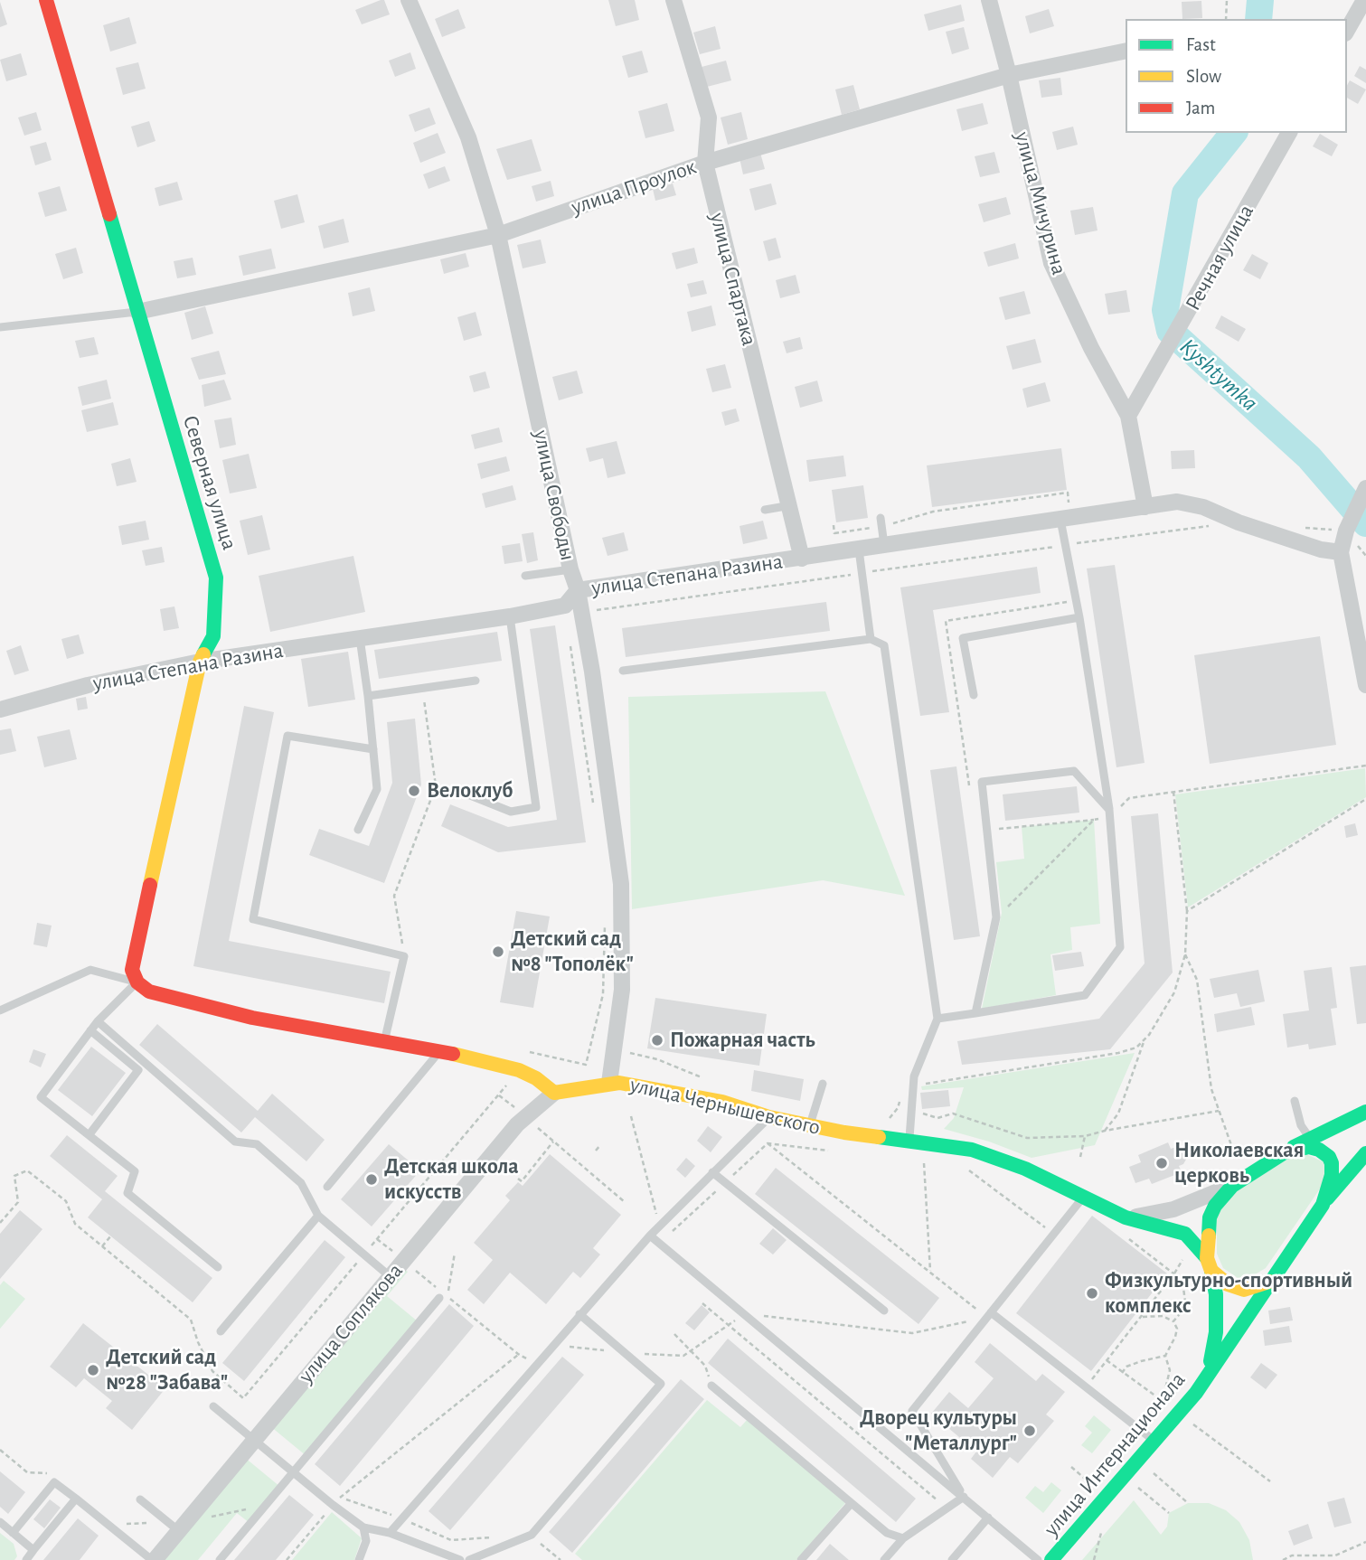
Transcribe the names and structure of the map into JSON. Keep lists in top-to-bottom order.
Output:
{
  "streets": {
    "street": [
      "улица Проулок",
      "улица Мичурина",
      "Речная улица",
      "улица Спартака",
      "Северная улица",
      "улица Свободы",
      "улица Степана Разина",
      "улица Чернышевского",
      "улица Соплякова",
      "улица Интернационала"
    ]
  },
  "crossings": [
    ["улица Проулок", "улица Мичурина"],
    ["улица Проулок", "улица Спартака"],
    ["улица Проулок", "Северная улица"],
    ["улица Проулок", "улица Свободы"],
    ["улица Мичурина", "Речная улица"],
    ["улица Мичурина", "улица Степана Разина"],
    ["улица Спартака", "улица Степана Разина"],
    ["Северная улица", "улица Степана Разина"],
    ["улица Свободы", "улица Степана Разина"],
    ["улица Свободы", "улица Чернышевского"],
    ["улица Чернышевского", "улица Соплякова"],
    ["улица Чернышевского", "улица Интернационала"]
  ],
  "water": ["Kyshtymka"],
  "places": [
    "Велоклуб",
    "Детский сад №8 \"Тополёк\"",
    "Пожарная часть",
    "Николаевская церковь",
    "Детская школа искусств",
    "Физкультурно-спортивный комплекс",
    "Детский сад №28 \"Забава\"",
    "Дворец культуры \"Металлург\""
  ],
  "legend": ["Fast", "Slow", "Jam"]
}
